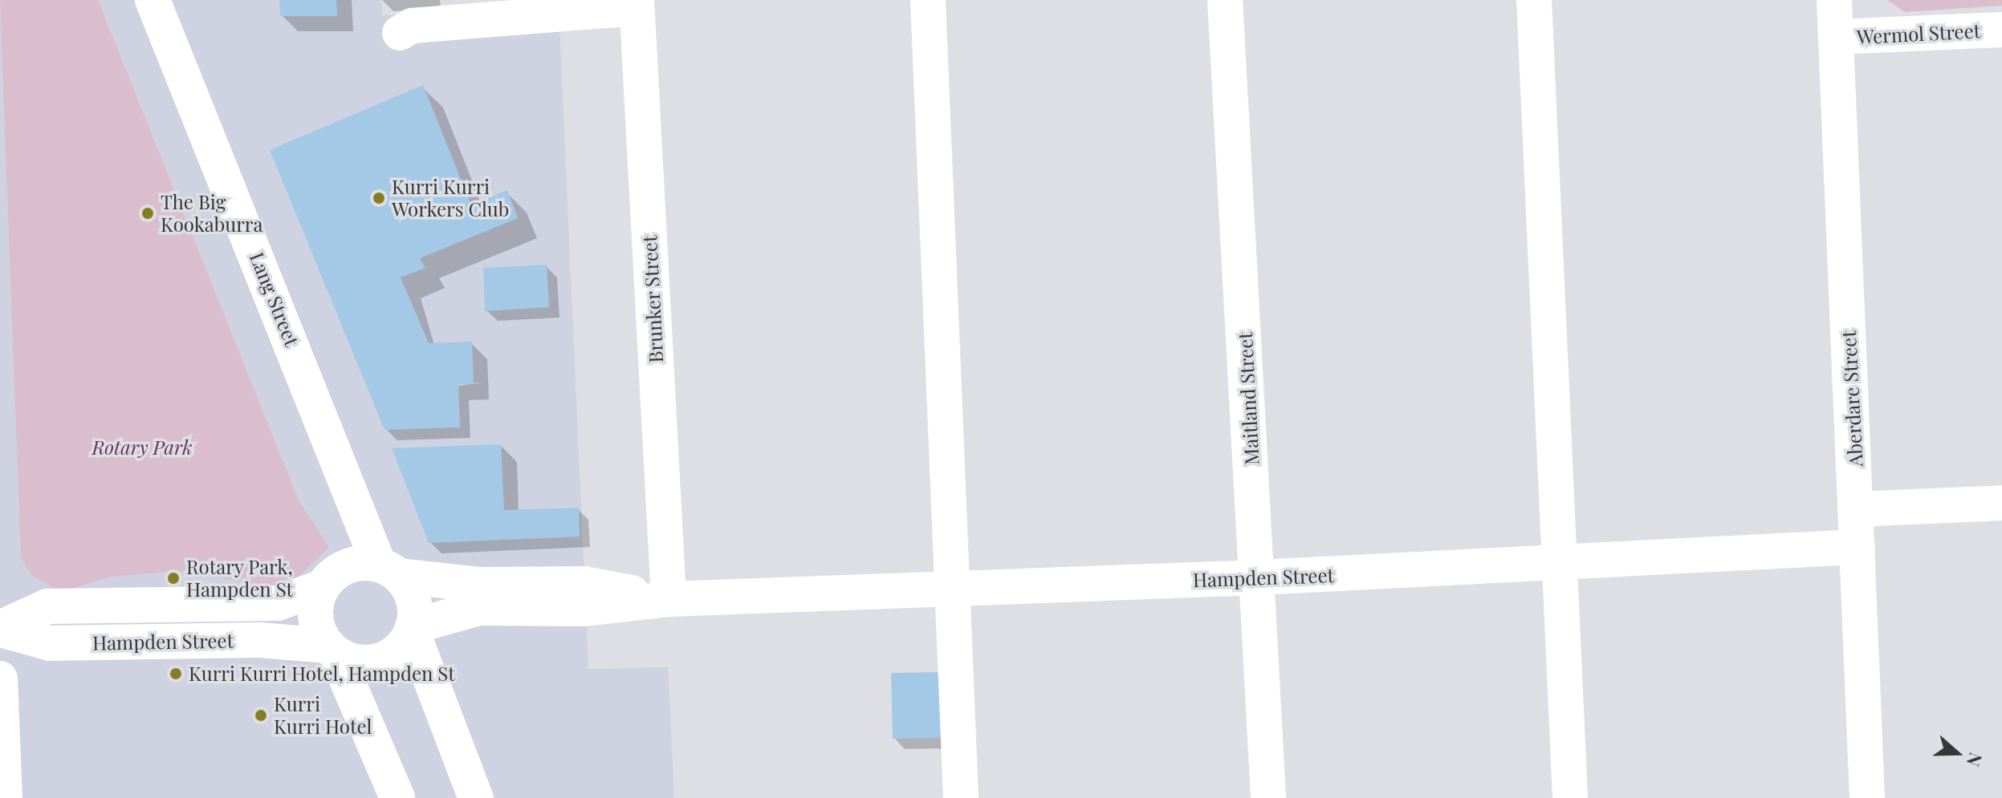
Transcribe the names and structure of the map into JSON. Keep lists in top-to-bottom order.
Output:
{
  "streets": {
    "street": [
      "Wermol Street",
      "Lang Street",
      "Brunker Street",
      "Maitland Street",
      "Aberdare Street",
      "Hampden Street"
    ]
  },
  "crossings": [
    ["Wermol Street", "Aberdare Street"],
    ["Lang Street", "Hampden Street"],
    ["Brunker Street", "Hampden Street"],
    ["Maitland Street", "Hampden Street"],
    ["Aberdare Street", "Hampden Street"]
  ],
  "parks": ["Rotary Park"],
  "places": [
    "Kurri Kurri Workers Club",
    "The Big Kookaburra",
    "Rotary Park, Hampden St",
    "Kurri Kurri Hotel, Hampden St",
    "Kurri Kurri Hotel"
  ],
  "north": "right"
}
